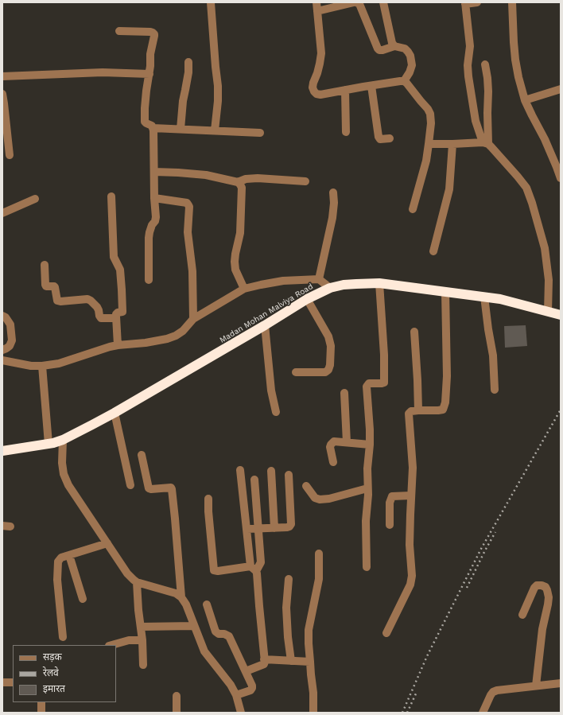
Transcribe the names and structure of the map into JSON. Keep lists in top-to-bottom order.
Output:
{
  "streets": {
    "highway": ["Madan Mohan Malviya Road"]
  },
  "legend": ["सड़क", "रेलवे", "इमारत"]
}
